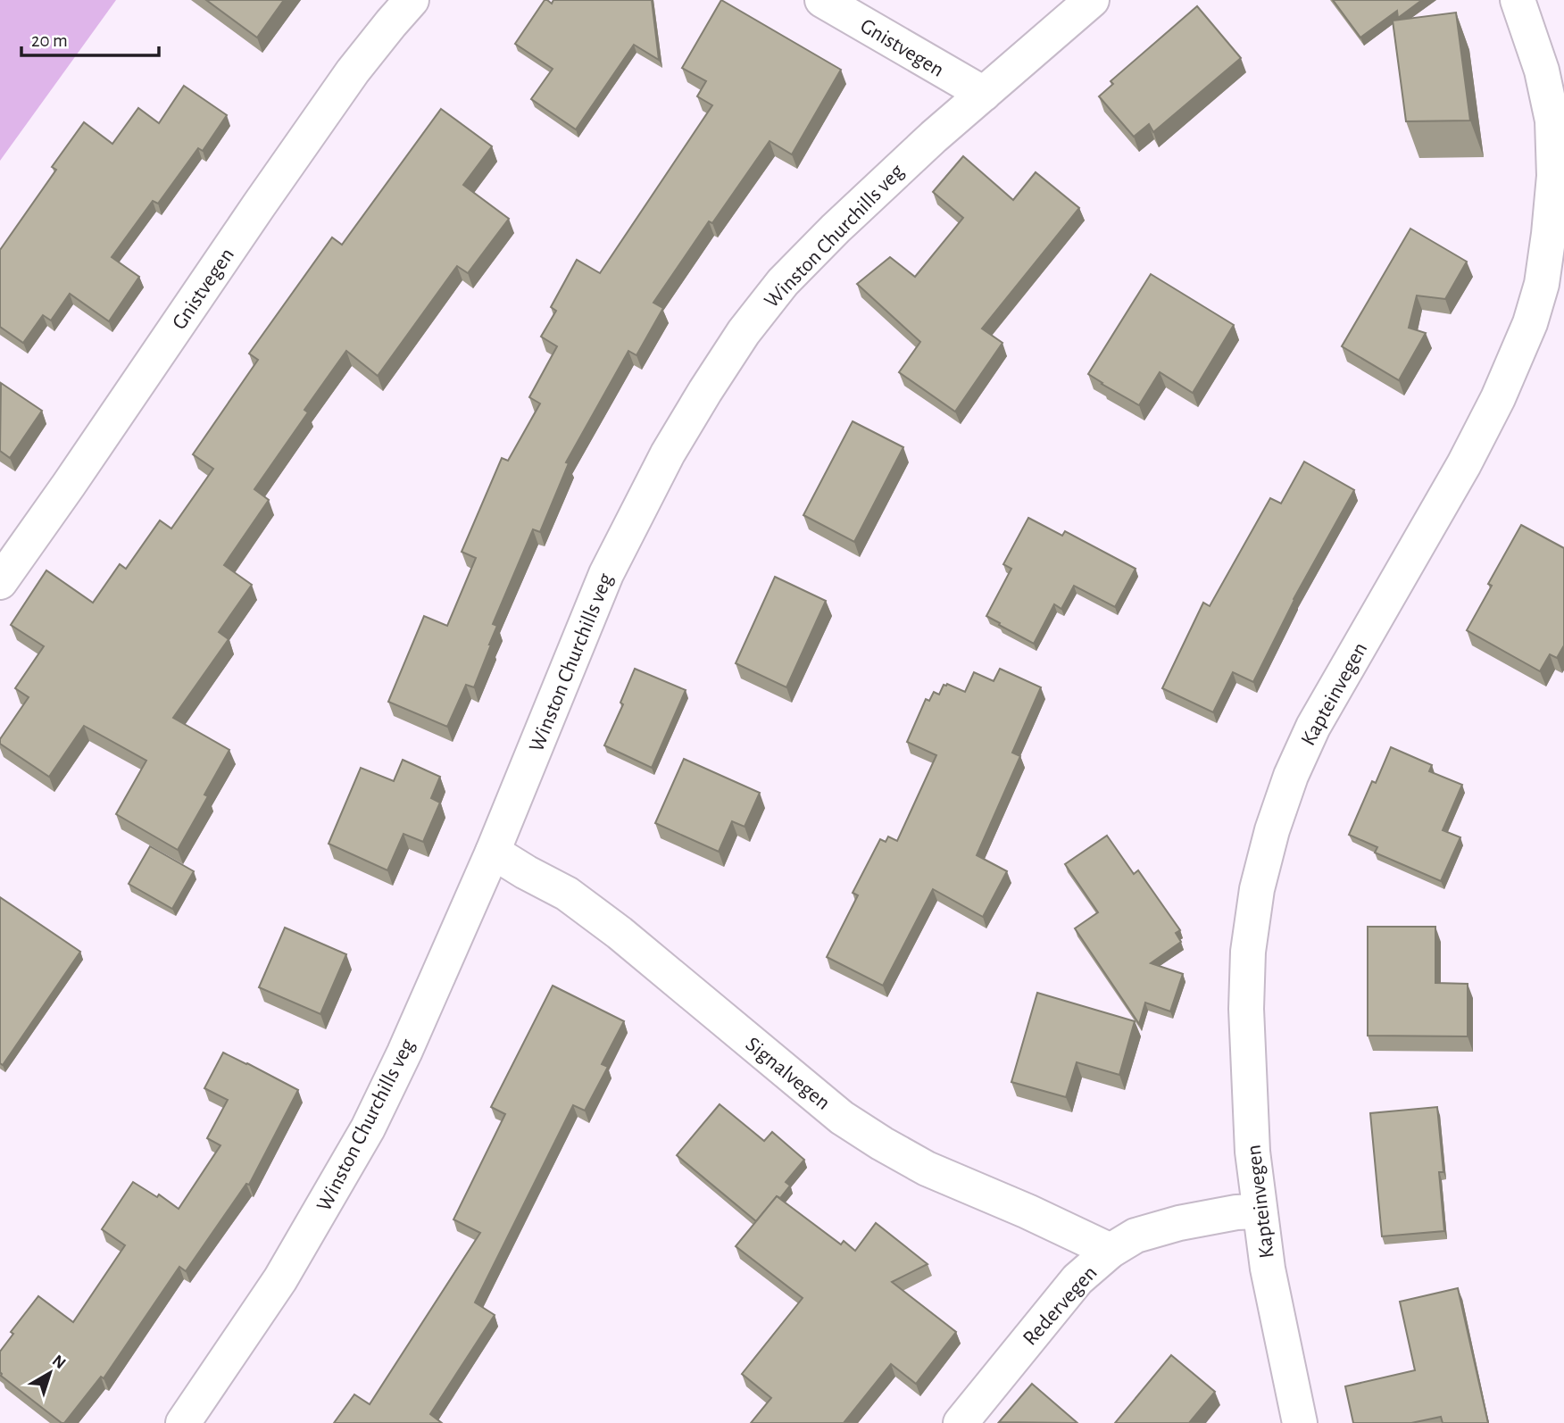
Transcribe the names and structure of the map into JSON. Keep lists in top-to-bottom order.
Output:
{
  "streets": {
    "street": [
      "Gnistvegen",
      "Winston Churchills veg",
      "Kapteinvegen",
      "Signalvegen",
      "Redervegen"
    ]
  },
  "crossings": [
    ["Gnistvegen", "Winston Churchills veg"],
    ["Winston Churchills veg", "Signalvegen"],
    ["Kapteinvegen", "Redervegen"],
    ["Signalvegen", "Redervegen"]
  ],
  "scale_bar": "20 m",
  "north": "top right"
}
